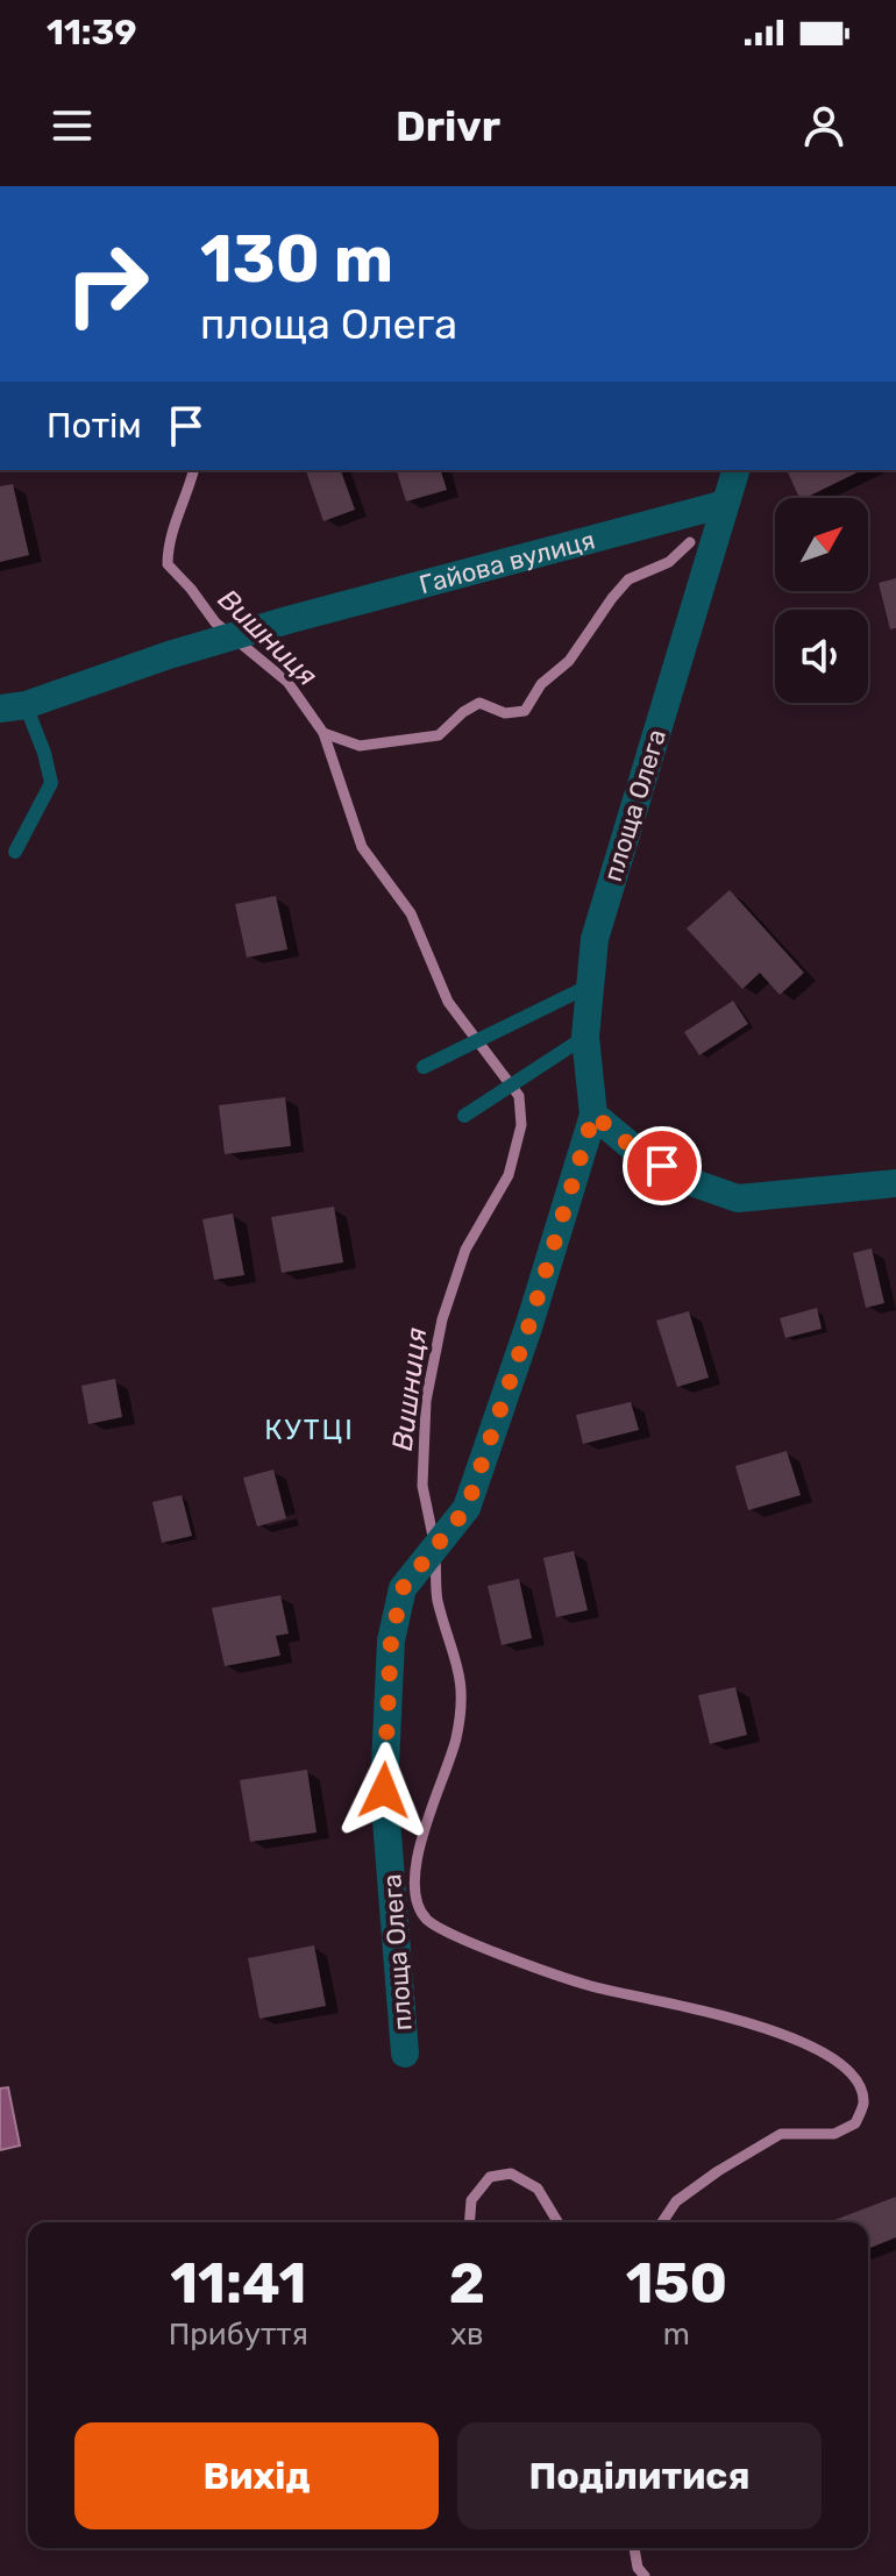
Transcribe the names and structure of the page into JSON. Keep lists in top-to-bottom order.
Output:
{
  "streets": {
    "street": ["Гайова вулиця", "площа Олега"]
  },
  "crossings": [
    ["Гайова вулиця", "площа Олега"]
  ],
  "districts": ["КУТЦІ"],
  "water": ["Вишниця"],
  "north": "top right",
  "page": {
    "status": "11:39",
    "header": "Drivr",
    "turn": ["130 m", "площа Олега"],
    "then": "Потім",
    "eta": [
      "11:41",
      "Прибуття",
      "2",
      "хв",
      "150",
      "m"
    ],
    "buttons": ["Вихід", "Поділитися"]
  }
}
